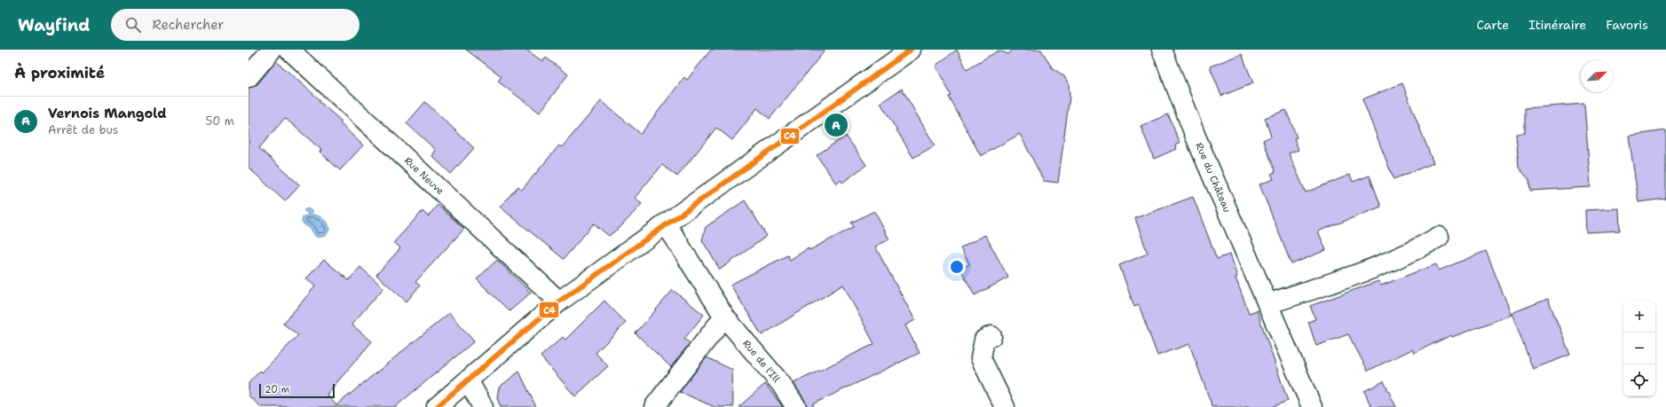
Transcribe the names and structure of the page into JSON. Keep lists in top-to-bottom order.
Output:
{
  "streets": {
    "street": ["Rue Neuve", "Rue du Château", "Rue de l'Ill"]
  },
  "lines": ["transit line C4"],
  "scale_bar": "20 m",
  "north": "top right",
  "page": {
    "header": "Wayfind",
    "search": "Rechercher",
    "nav": ["Carte", "Itinéraire", "Favoris"],
    "heading": "À proximité",
    "list": [
      {
        "mark": "A",
        "name": "Vernois Mangold",
        "note": "Arrêt de bus",
        "value": "50 m"
      }
    ],
    "pins": "A",
    "map_buttons": ["+", "−"],
    "scale": "20 m"
  }
}
